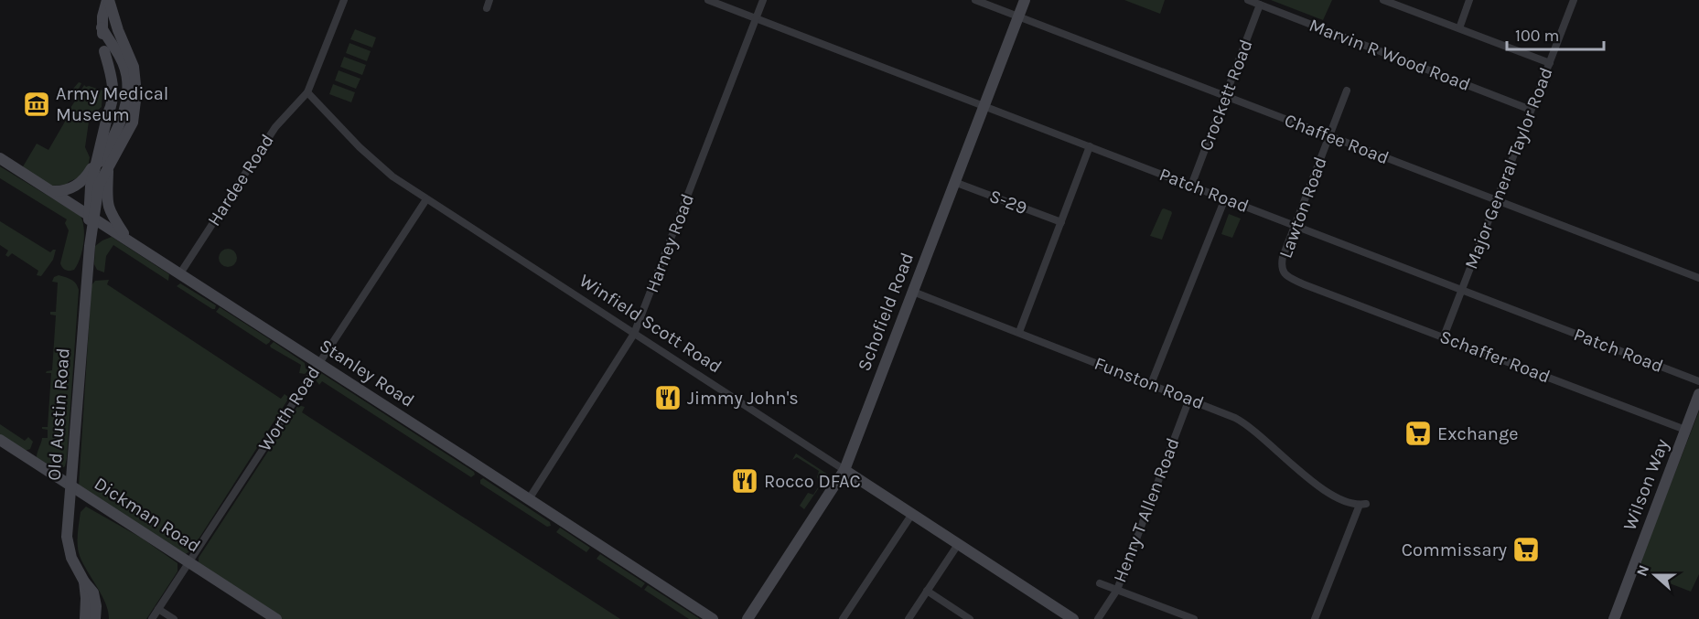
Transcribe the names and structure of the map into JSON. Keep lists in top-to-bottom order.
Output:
{
  "streets": {
    "street": [
      "Marvin R Wood Road",
      "Crockett Road",
      "Chaffee Road",
      "Major General Taylor Road",
      "Hardee Road",
      "Patch Road",
      "S-29",
      "Lawton Road",
      "Harney Road",
      "Schofield Road",
      "Winfield Scott Road",
      "Schaffer Road",
      "Stanley Road",
      "Funston Road",
      "Worth Road",
      "Old Austin Road",
      "Wilson Way",
      "Henry T Allen Road",
      "Dickman Road"
    ]
  },
  "crossings": [
    ["Marvin R Wood Road", "Crockett Road"],
    ["Marvin R Wood Road", "Major General Taylor Road"],
    ["Crockett Road", "Chaffee Road"],
    ["Crockett Road", "Patch Road"],
    ["Chaffee Road", "Major General Taylor Road"],
    ["Chaffee Road", "Lawton Road"],
    ["Chaffee Road", "Schofield Road"],
    ["Major General Taylor Road", "Patch Road"],
    ["Major General Taylor Road", "Schaffer Road"],
    ["Hardee Road", "Winfield Scott Road"],
    ["Hardee Road", "Stanley Road"],
    ["Patch Road", "Lawton Road"],
    ["Patch Road", "Harney Road"],
    ["Patch Road", "Schofield Road"],
    ["S-29", "Schofield Road"],
    ["Lawton Road", "Schaffer Road"],
    ["Harney Road", "Winfield Scott Road"],
    ["Harney Road", "Stanley Road"],
    ["Schofield Road", "Winfield Scott Road"],
    ["Schofield Road", "Funston Road"],
    ["Winfield Scott Road", "Worth Road"],
    ["Schaffer Road", "Wilson Way"],
    ["Stanley Road", "Worth Road"],
    ["Stanley Road", "Old Austin Road"],
    ["Funston Road", "Henry T Allen Road"],
    ["Worth Road", "Dickman Road"],
    ["Old Austin Road", "Dickman Road"]
  ],
  "places": {
    "museum": ["Army Medical Museum"],
    "restaurant": ["Jimmy John's", "Rocco DFAC"],
    "supermarket": ["Exchange", "Commissary"]
  },
  "scale_bar": "100 m",
  "north": "left"
}
